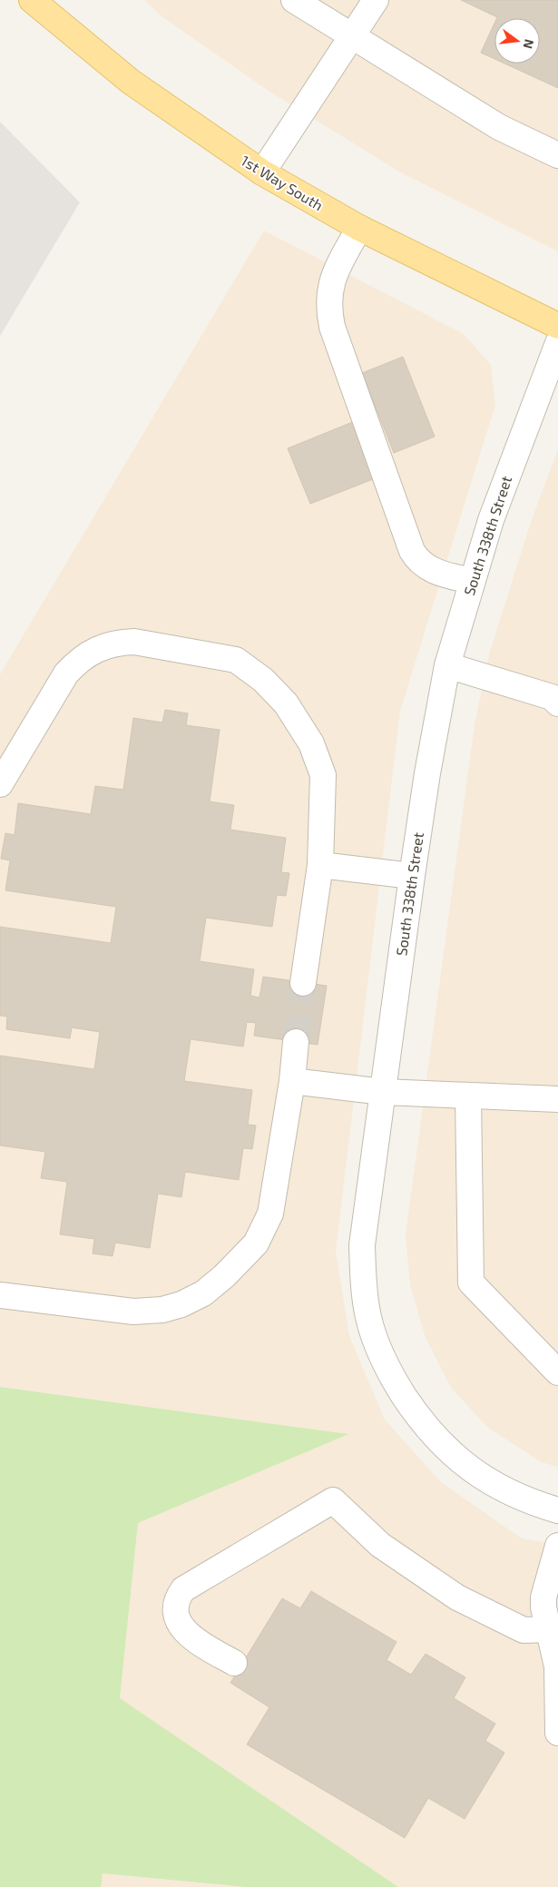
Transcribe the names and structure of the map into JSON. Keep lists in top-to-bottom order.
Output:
{
  "streets": {
    "main road": ["1st Way South"],
    "street": ["South 338th Street"]
  },
  "north": "right"
}
